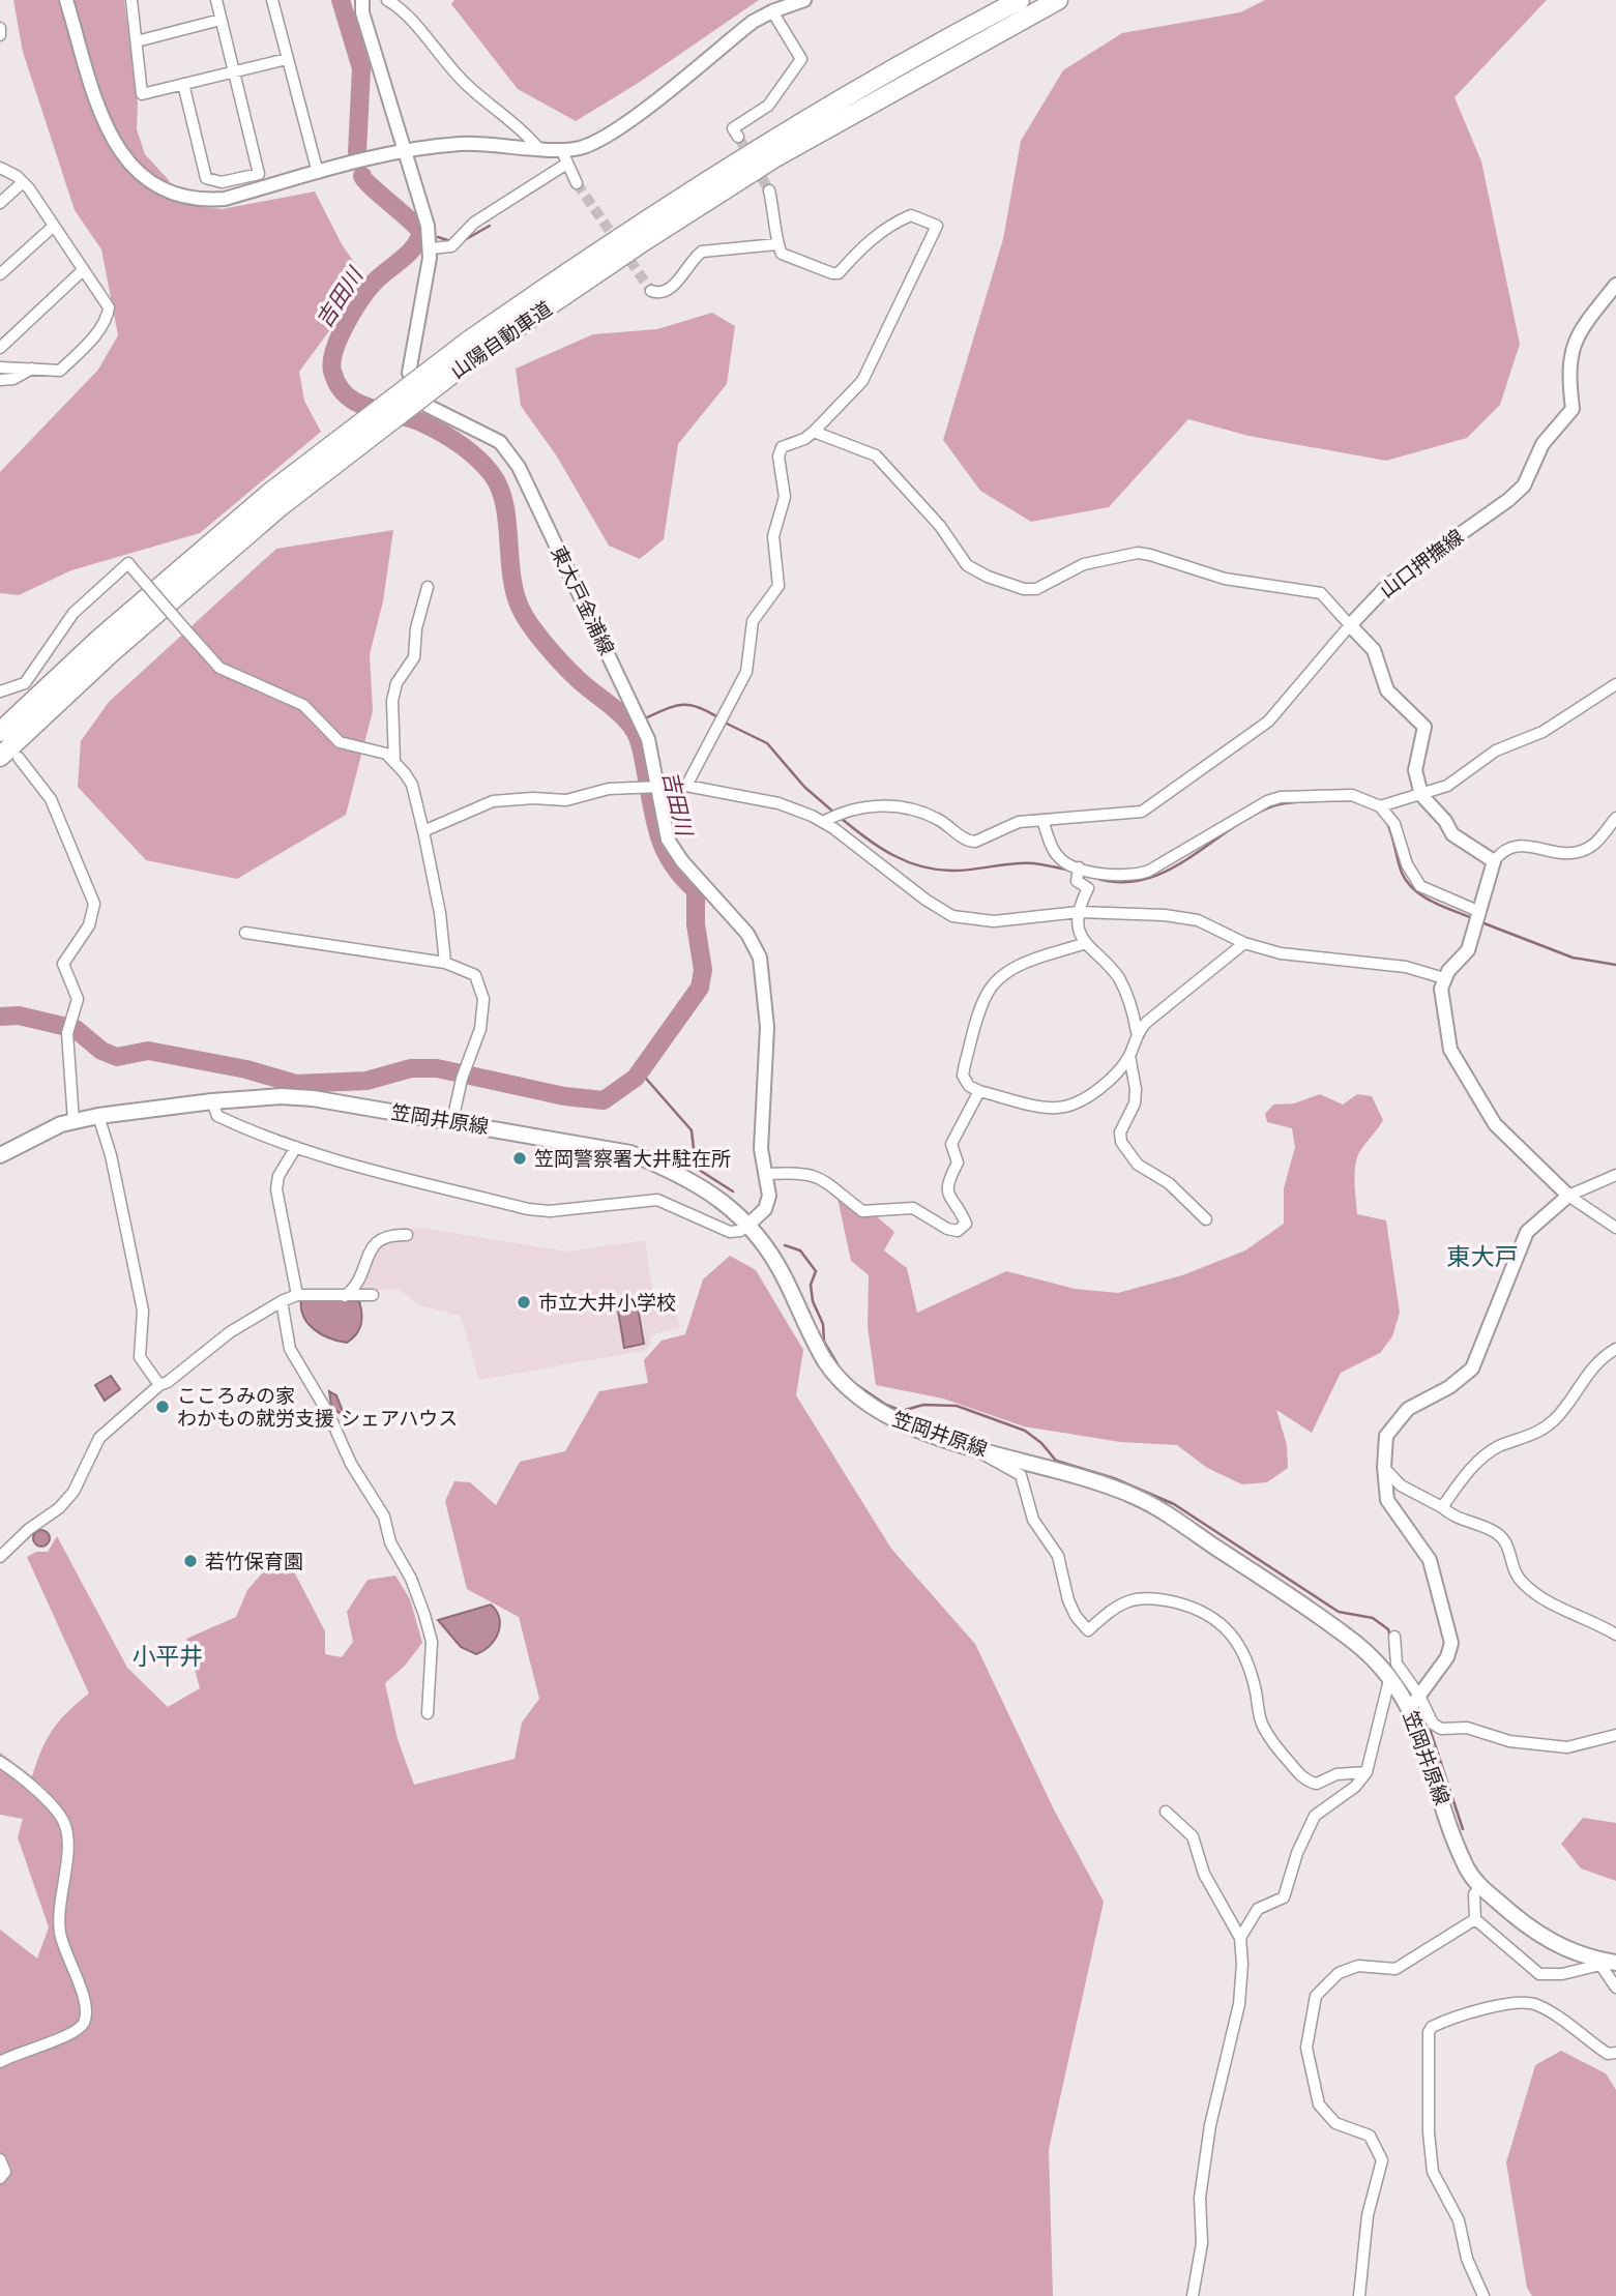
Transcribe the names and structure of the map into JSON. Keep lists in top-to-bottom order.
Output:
{
  "streets": {
    "highway": ["山陽自動車道"],
    "main road": ["山口押撫線", "東大戸金浦線", "笠岡井原線"]
  },
  "crossings": [
    ["東大戸金浦線", "笠岡井原線"]
  ],
  "districts": ["東大戸", "小平井"],
  "water": ["吉田川"],
  "places": [
    "笠岡警察署大井駐在所",
    "市立大井小学校",
    "こころみの家 わかもの就労支援 シェアハウス",
    "若竹保育園"
  ]
}
